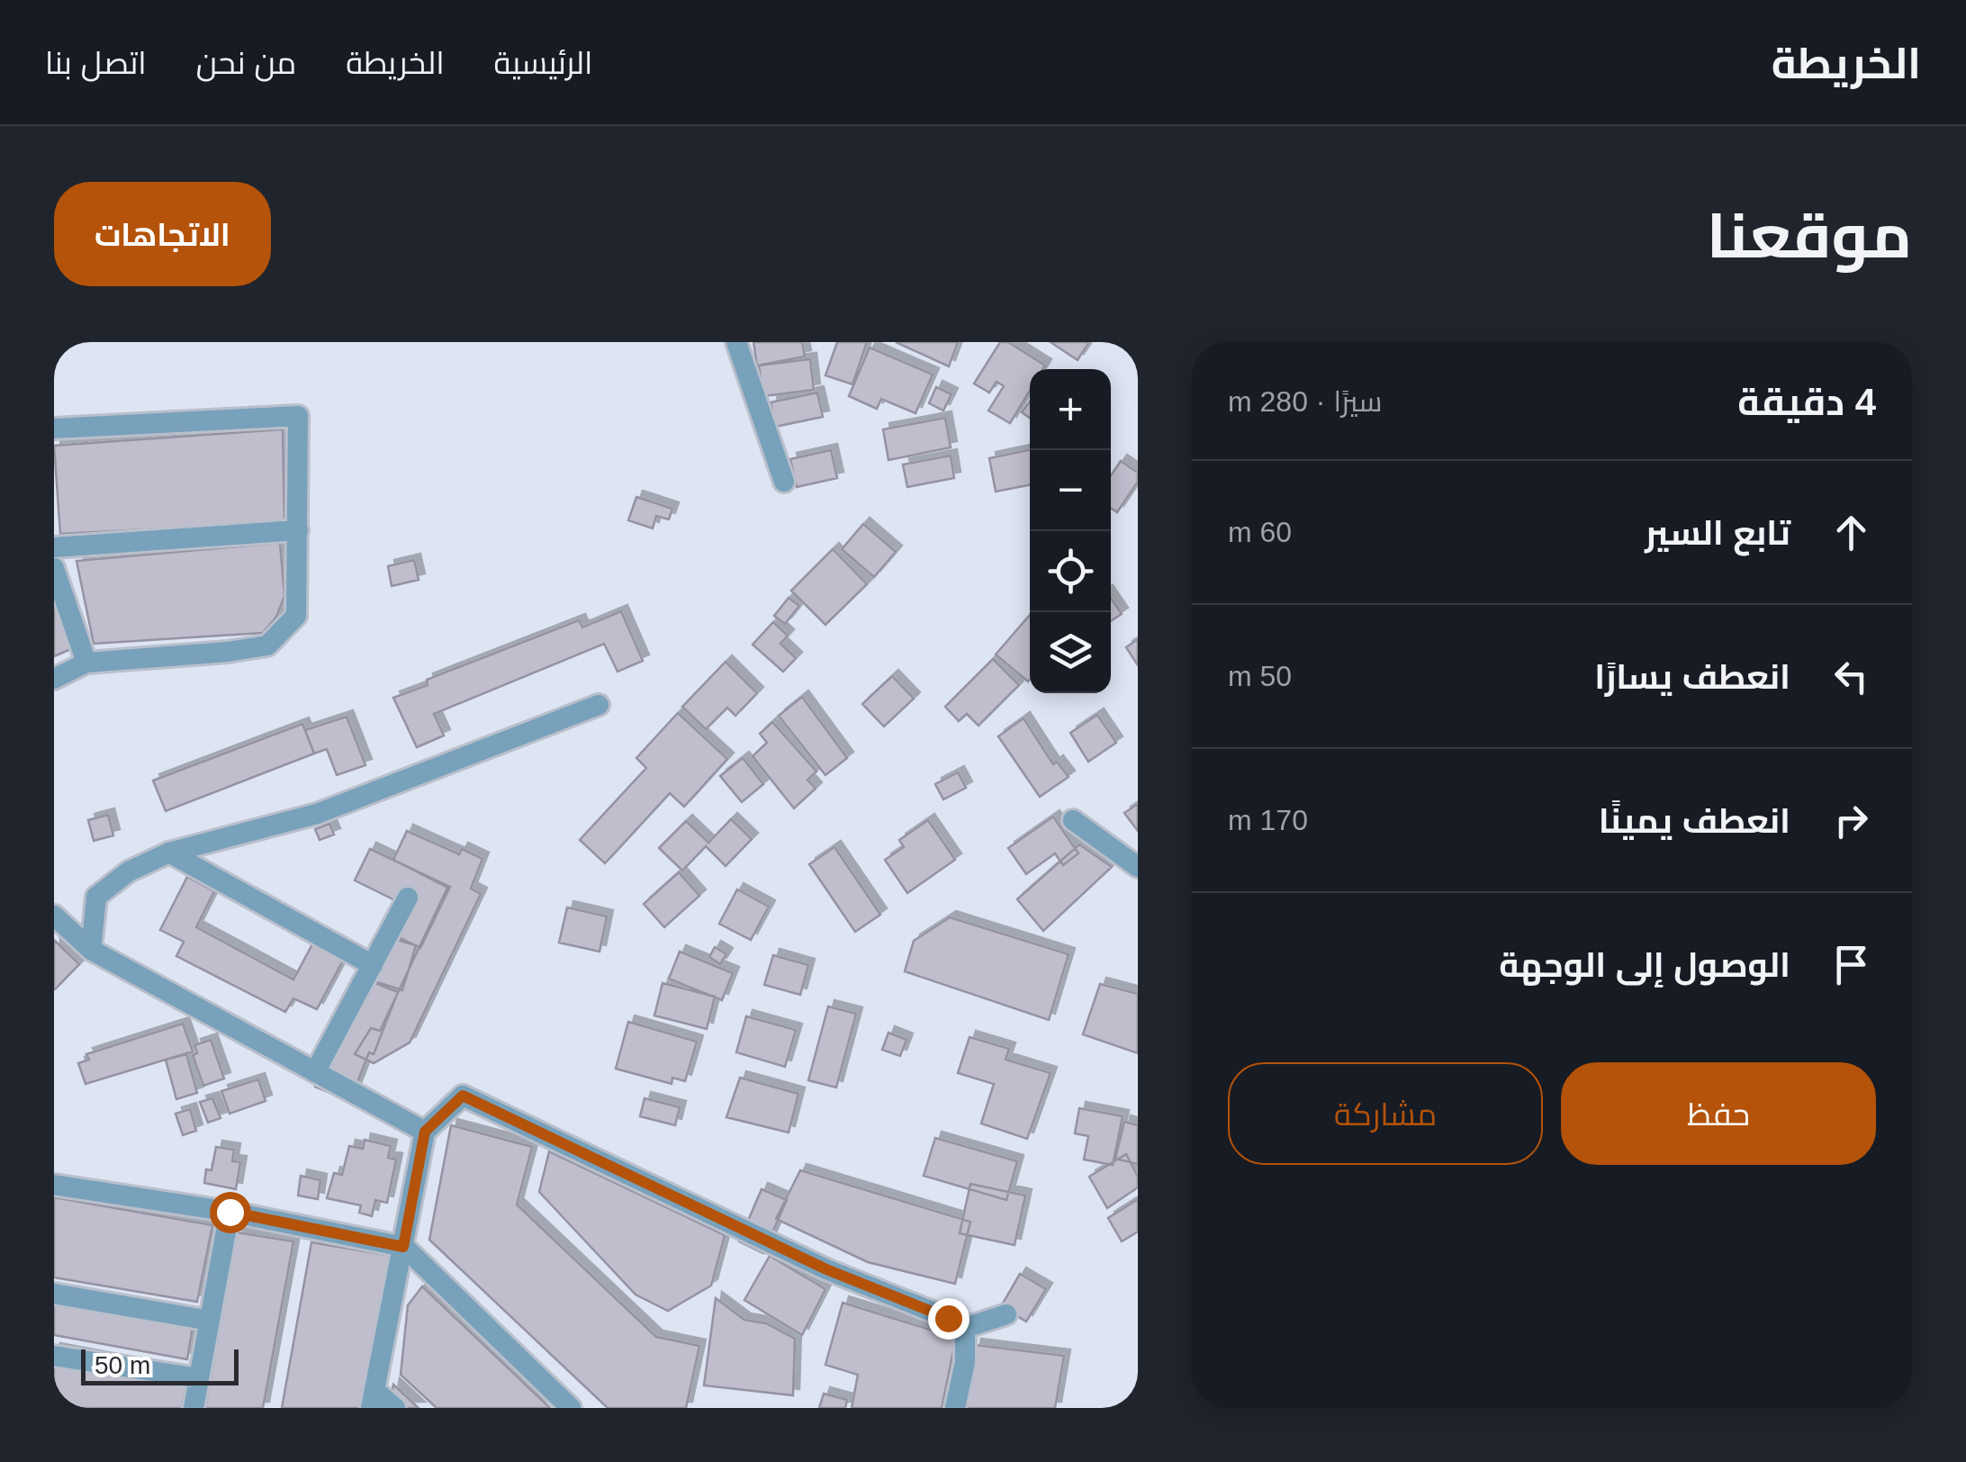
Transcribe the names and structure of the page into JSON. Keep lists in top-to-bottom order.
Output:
{
  "scale_bar": "50 m",
  "page": {
    "header": "الخريطة",
    "nav": [
      "الرئيسية",
      "الخريطة",
      "من نحن",
      "اتصل بنا"
    ],
    "title": "موقعنا",
    "buttons": [
      "الاتجاهات",
      ["حفظ", "مشاركة"]
    ],
    "heading": ["4 دقيقة", "سيرًا · 280 m"],
    "map_buttons": ["+", "−"],
    "list": [
      ["تابع السير", "60 m"],
      ["انعطف يسارًا", "50 m"],
      ["انعطف يمينًا", "170 m"],
      "الوصول إلى الوجهة"
    ],
    "scale": "50 m"
  }
}
